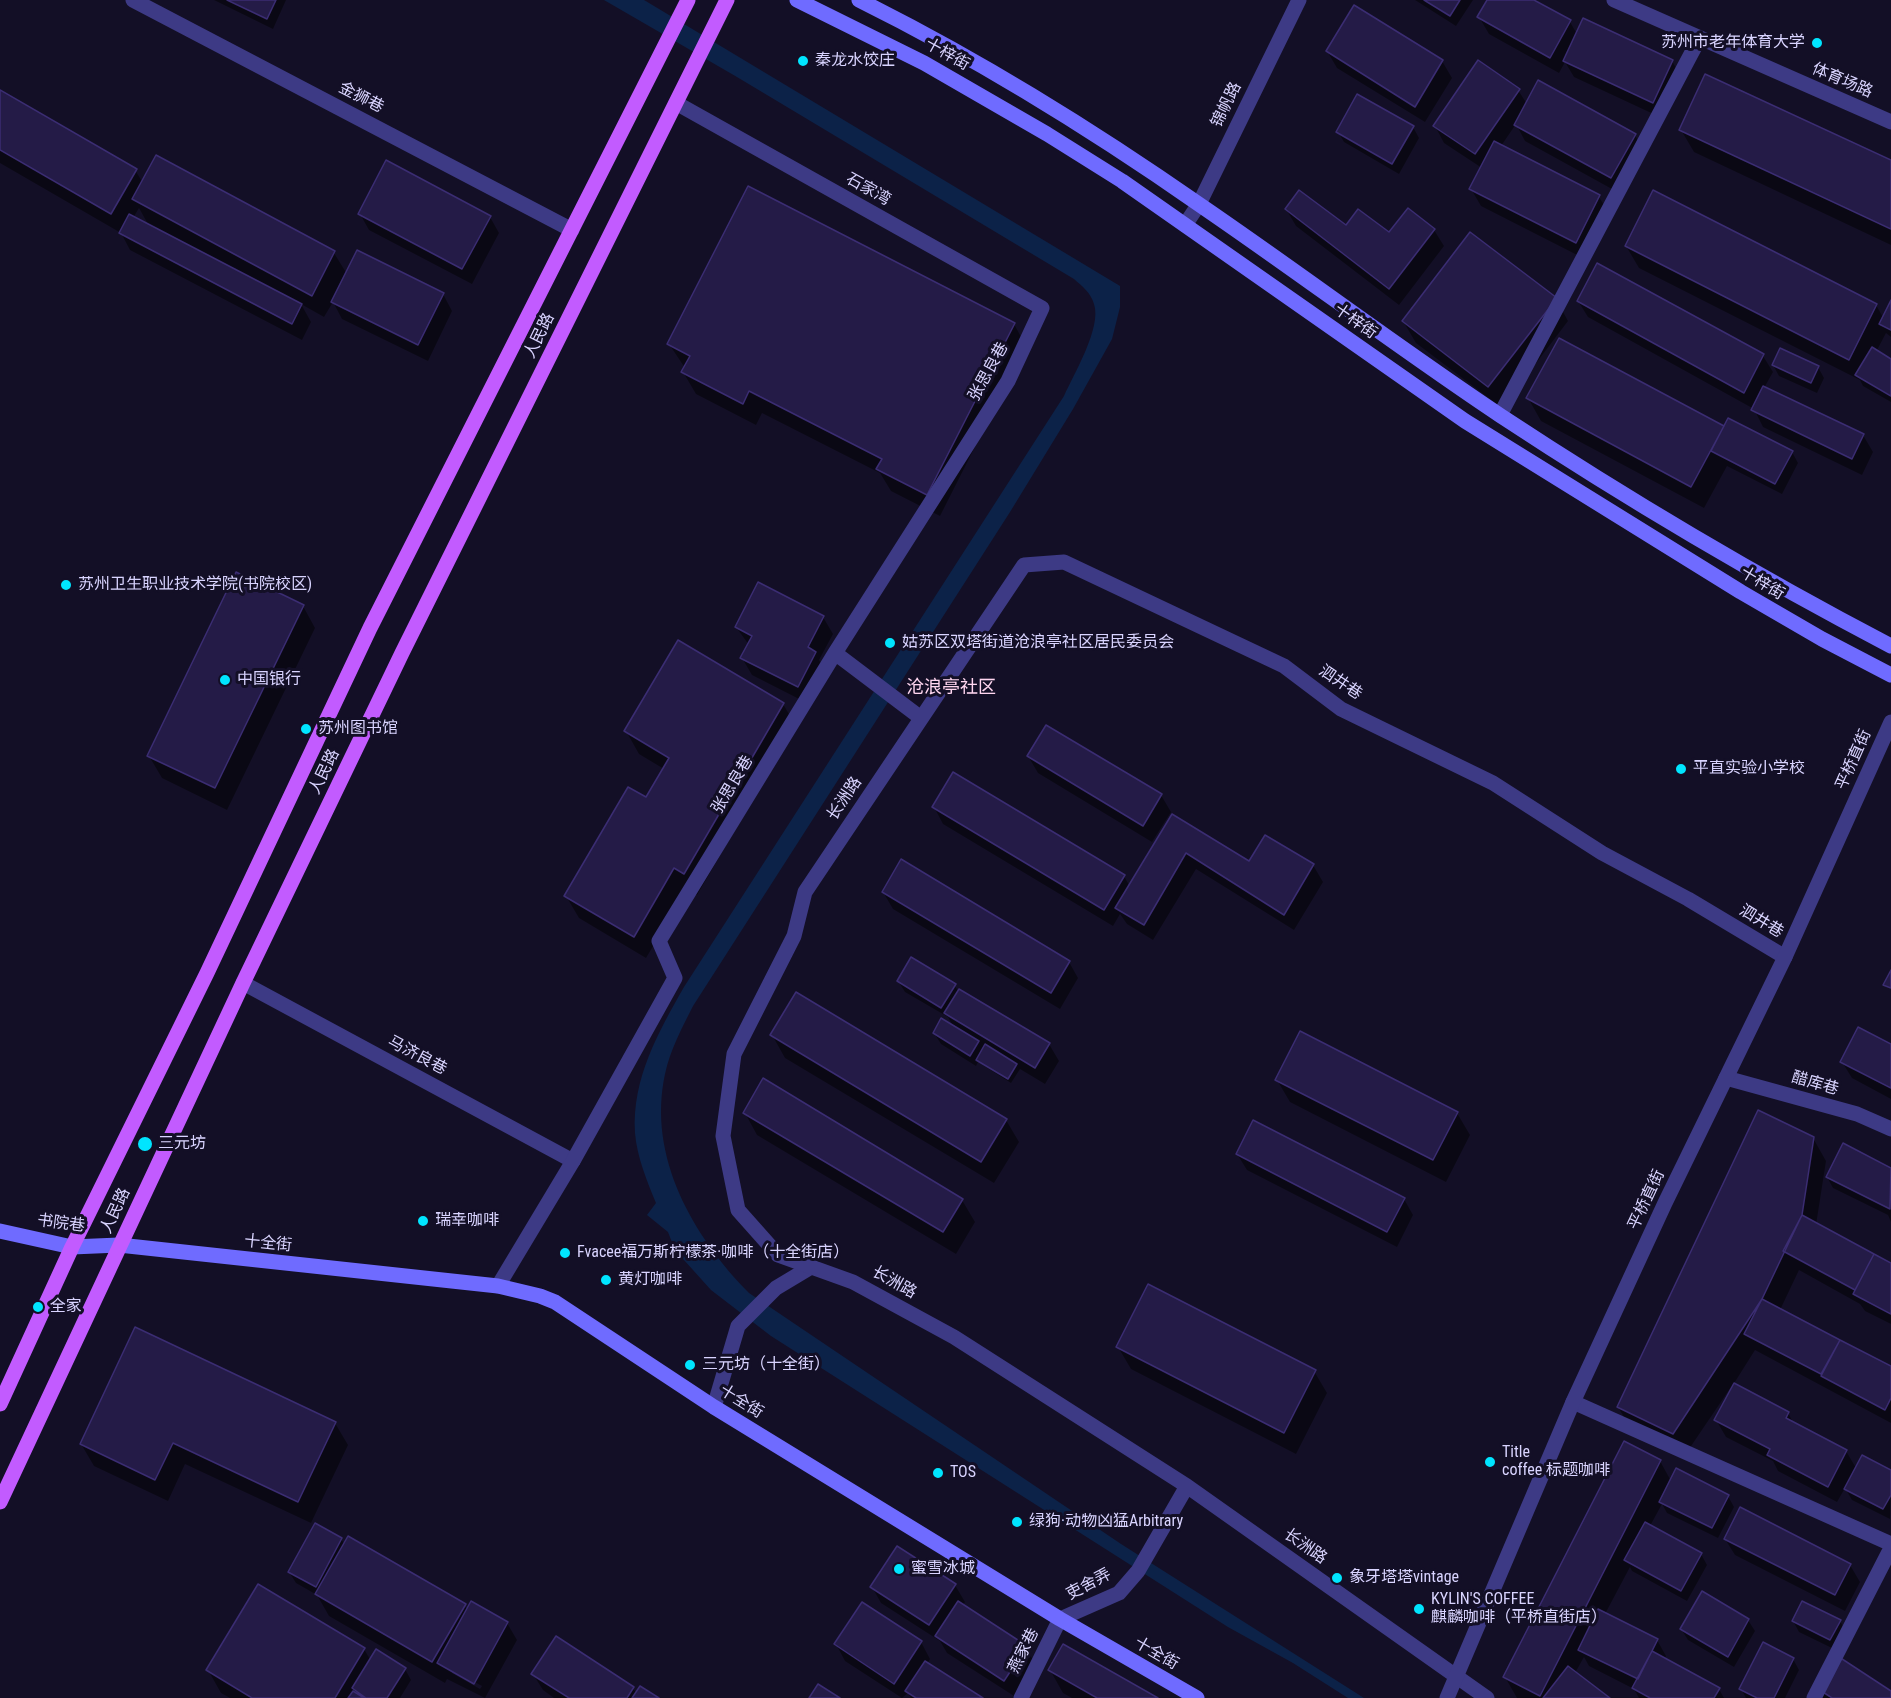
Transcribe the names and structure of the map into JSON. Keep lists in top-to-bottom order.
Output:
{
  "streets": {
    "main road": [
      "十梓街",
      "人民路",
      "书院巷",
      "十全街"
    ],
    "street": [
      "体育场路",
      "金狮巷",
      "锦帆路",
      "石家湾",
      "张思良巷",
      "泗井巷",
      "平桥直街",
      "长洲路",
      "马济良巷",
      "醋库巷",
      "吏舍弄",
      "燕家巷"
    ]
  },
  "crossings": [
    ["十梓街", "锦帆路"],
    ["金狮巷", "人民路"],
    ["石家湾", "人民路"],
    ["石家湾", "张思良巷"],
    ["人民路", "马济良巷"],
    ["人民路", "书院巷"],
    ["人民路", "十全街"],
    ["张思良巷", "马济良巷"],
    ["张思良巷", "十全街"],
    ["泗井巷", "平桥直街"],
    ["泗井巷", "长洲路"],
    ["平桥直街", "长洲路"],
    ["平桥直街", "醋库巷"],
    ["长洲路", "吏舍弄"],
    ["书院巷", "十全街"],
    ["十全街", "吏舍弄"],
    ["十全街", "燕家巷"],
    ["吏舍弄", "燕家巷"]
  ],
  "districts": ["沧浪亭社区"],
  "places": [
    "苏州市老年体育大学",
    "秦龙水饺庄",
    "苏州卫生职业技术学院(书院校区)",
    "姑苏区双塔街道沧浪亭社区居民委员会",
    "中国银行",
    "苏州图书馆",
    "平直实验小学校",
    "三元坊",
    "瑞幸咖啡",
    "Fvacee福万斯柠檬茶·咖啡（十全街店）",
    "黄灯咖啡",
    "全家",
    "三元坊（十全街）",
    "Title coffee 标题咖啡",
    "TOS",
    "绿狗·动物凶猛Arbitrary",
    "蜜雪冰城",
    "象牙塔塔vintage",
    "KYLIN'S COFFEE 麒麟咖啡（平桥直街店）"
  ]
}
